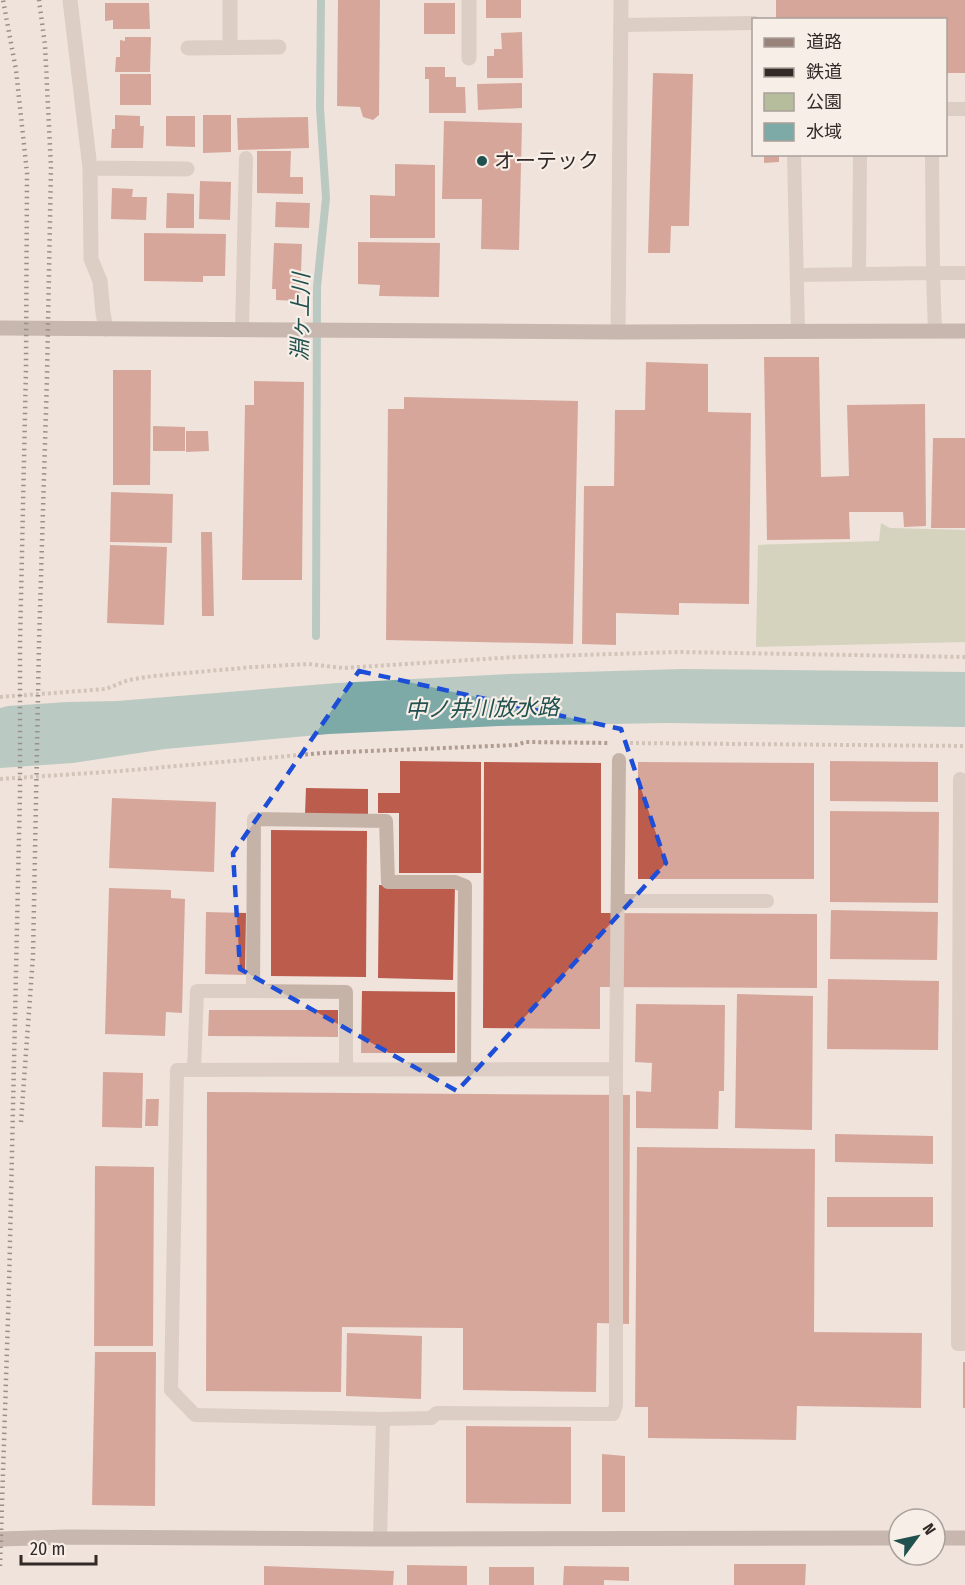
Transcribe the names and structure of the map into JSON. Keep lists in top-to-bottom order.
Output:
{
  "water": ["淵ヶ上川", "中ノ井川放水路"],
  "places": ["オーテック"],
  "legend": [
    "道路",
    "鉄道",
    "公園",
    "水域"
  ],
  "scale_bar": "20 m",
  "north": "top right"
}
